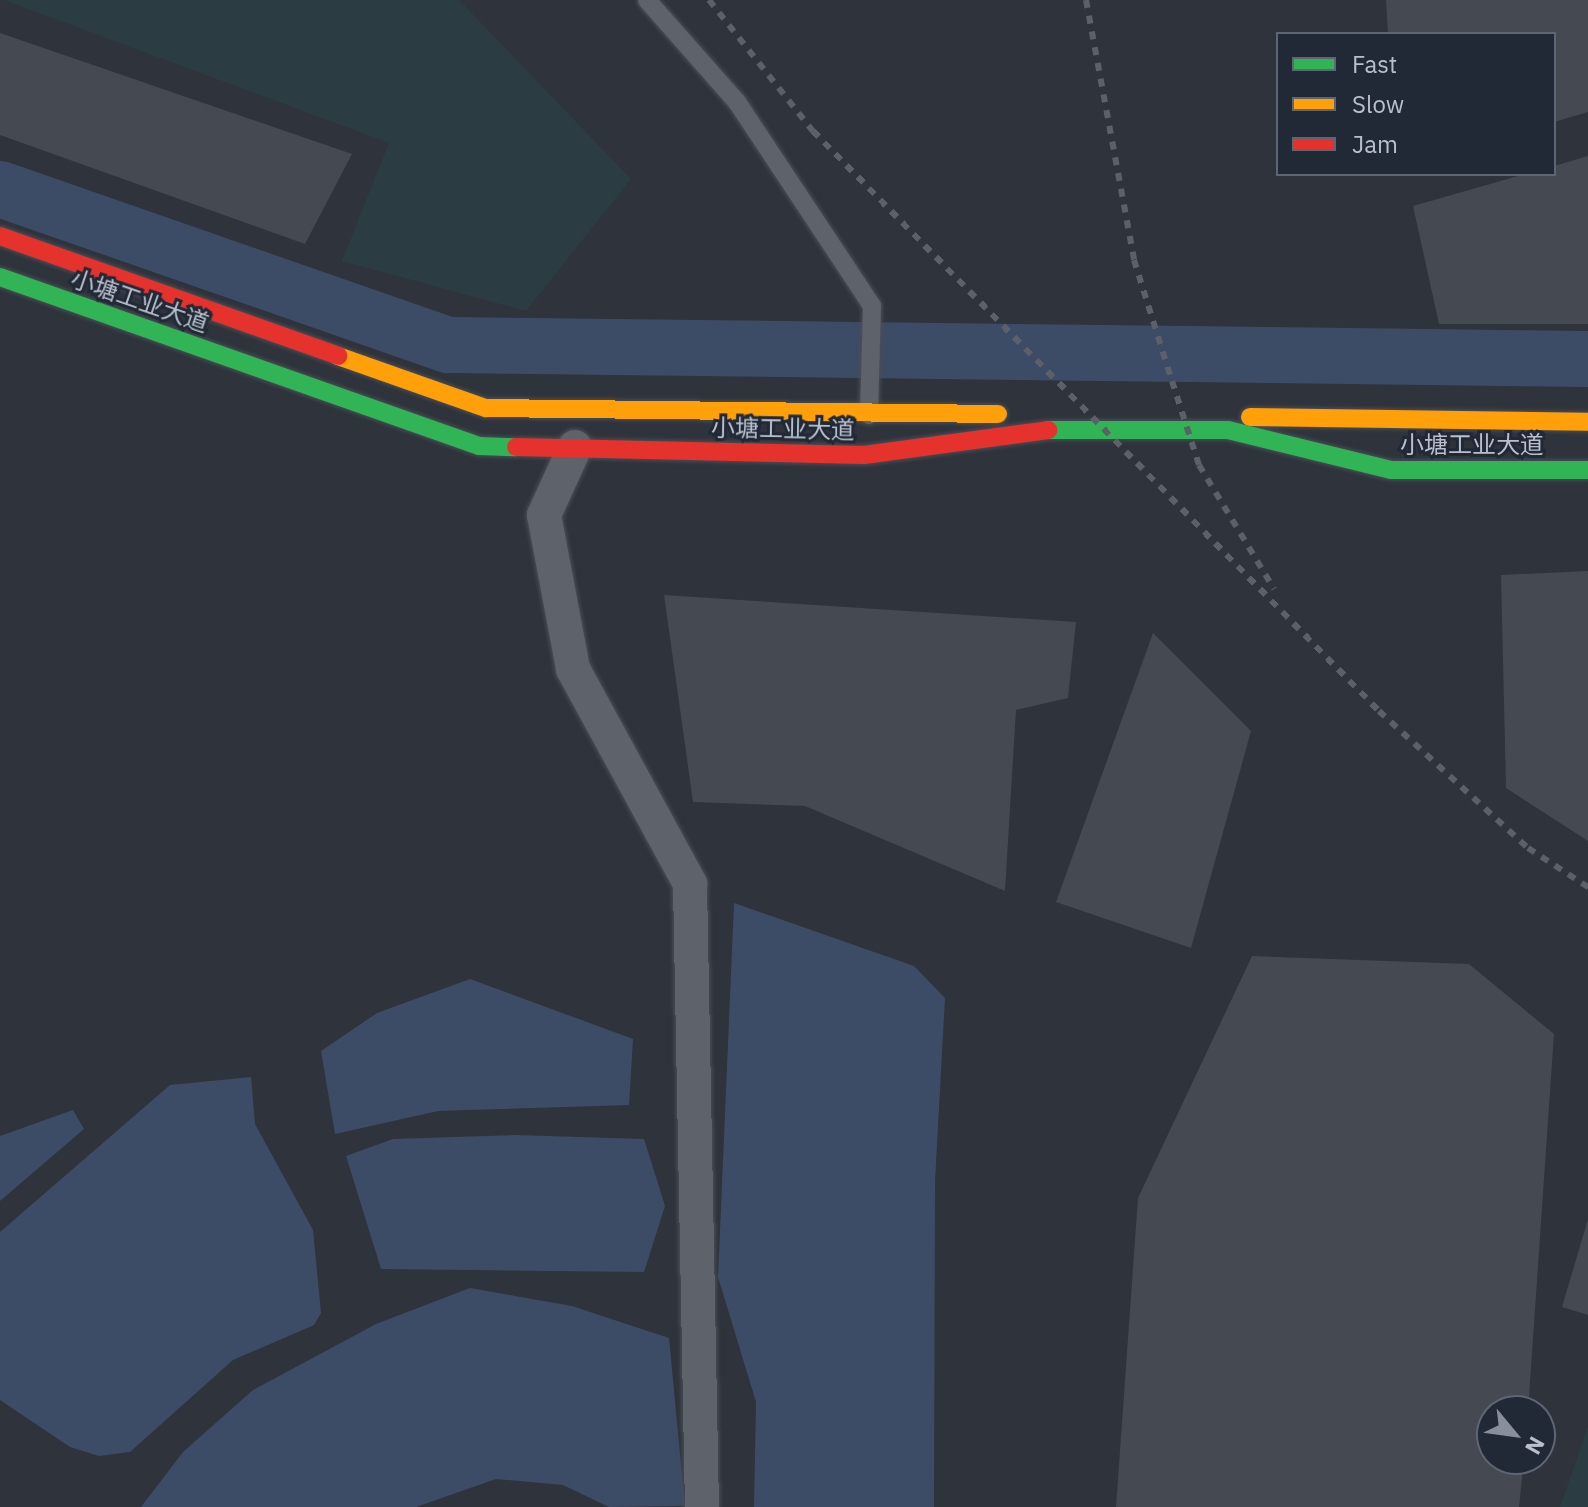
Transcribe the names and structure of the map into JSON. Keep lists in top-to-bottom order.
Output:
{
  "streets": {
    "main road": ["小塘工业大道"]
  },
  "legend": ["Fast", "Slow", "Jam"],
  "north": "bottom right"
}
